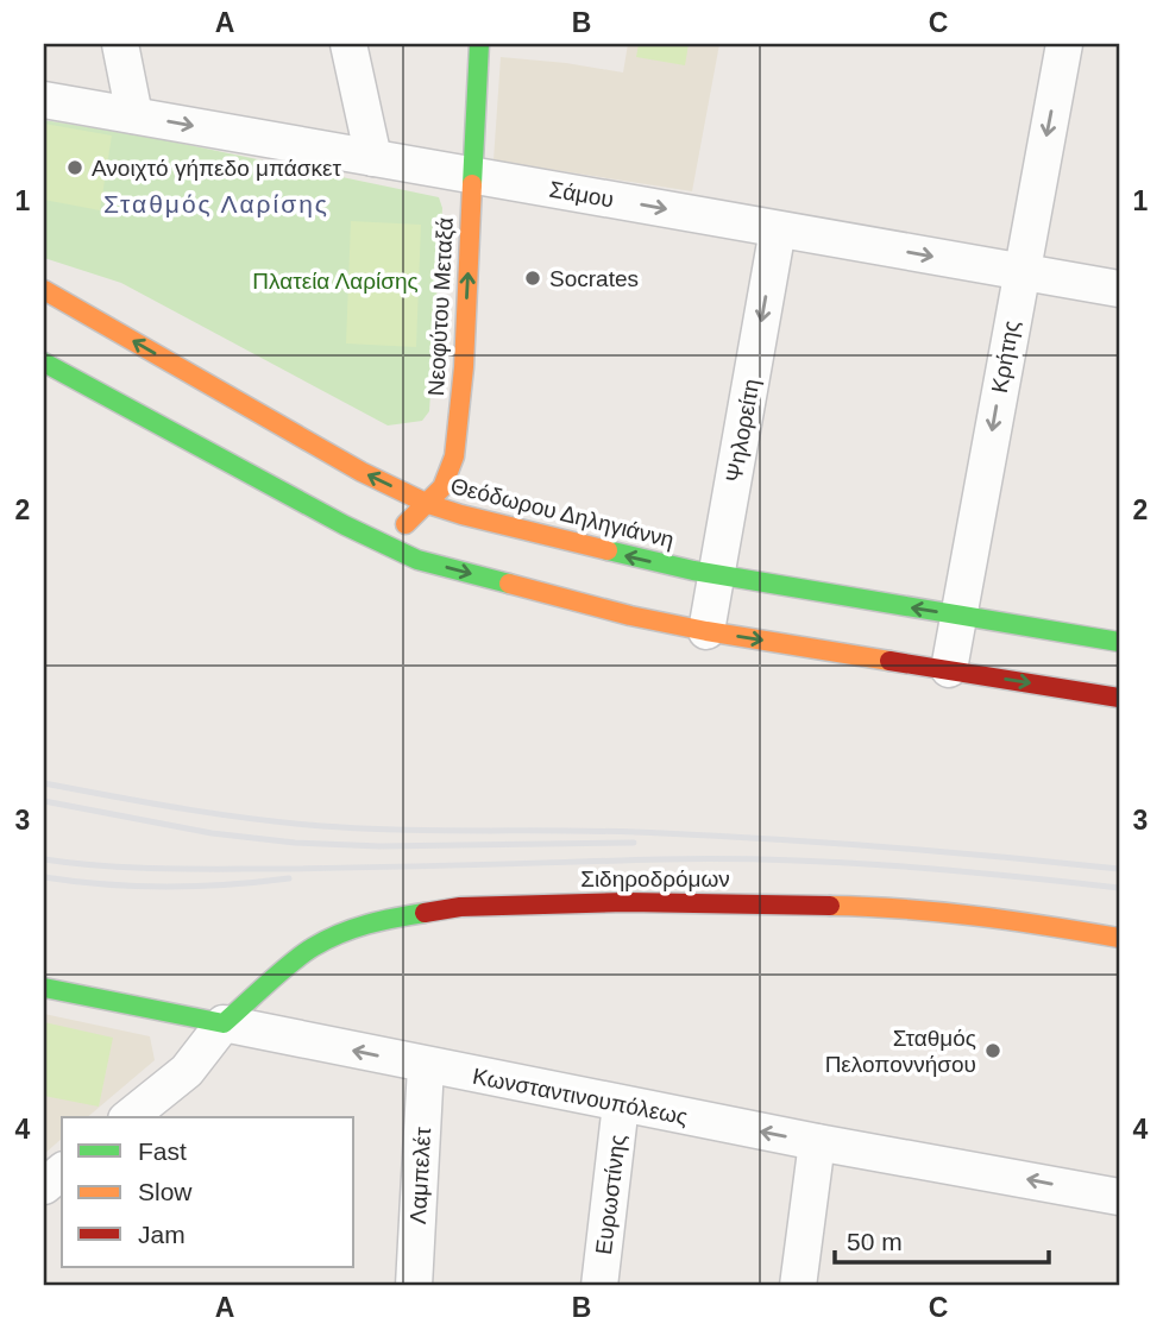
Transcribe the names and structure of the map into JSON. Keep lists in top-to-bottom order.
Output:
{
  "streets": {
    "main road": [
      "Νεοφύτου Μεταξά",
      "Θεόδωρου Δηληγιάννη",
      "Σιδηροδρόμων",
      "Κωνσταντινουπόλεως"
    ],
    "street": [
      "Σάμου",
      "Κρήτης",
      "Ψηλορείτη",
      "Λαμπελέτ",
      "Ευρωστίνης"
    ]
  },
  "crossings": [
    ["Σάμου", "Νεοφύτου Μεταξά"],
    ["Σάμου", "Κρήτης"],
    ["Σάμου", "Ψηλορείτη"],
    ["Νεοφύτου Μεταξά", "Θεόδωρου Δηληγιάννη"],
    ["Κρήτης", "Θεόδωρου Δηληγιάννη"],
    ["Ψηλορείτη", "Θεόδωρου Δηληγιάννη"],
    ["Σιδηροδρόμων", "Κωνσταντινουπόλεως"],
    ["Κωνσταντινουπόλεως", "Λαμπελέτ"],
    ["Κωνσταντινουπόλεως", "Ευρωστίνης"]
  ],
  "one_way": [
    "Σάμου",
    "Νεοφύτου Μεταξά",
    "Κρήτης",
    "Ψηλορείτη",
    "Κωνσταντινουπόλεως"
  ],
  "districts": ["Σταθμός Λαρίσης"],
  "parks": ["Πλατεία Λαρίσης"],
  "places": ["Ανοιχτό γήπεδο μπάσκετ", "Socrates", "Σταθμός Πελοποννήσου"],
  "legend": ["Fast", "Slow", "Jam"],
  "scale_bar": "50 m",
  "grid": {
    "columns": ["A", "B", "C"],
    "rows": [
      "1",
      "2",
      "3",
      "4"
    ]
  }
}
